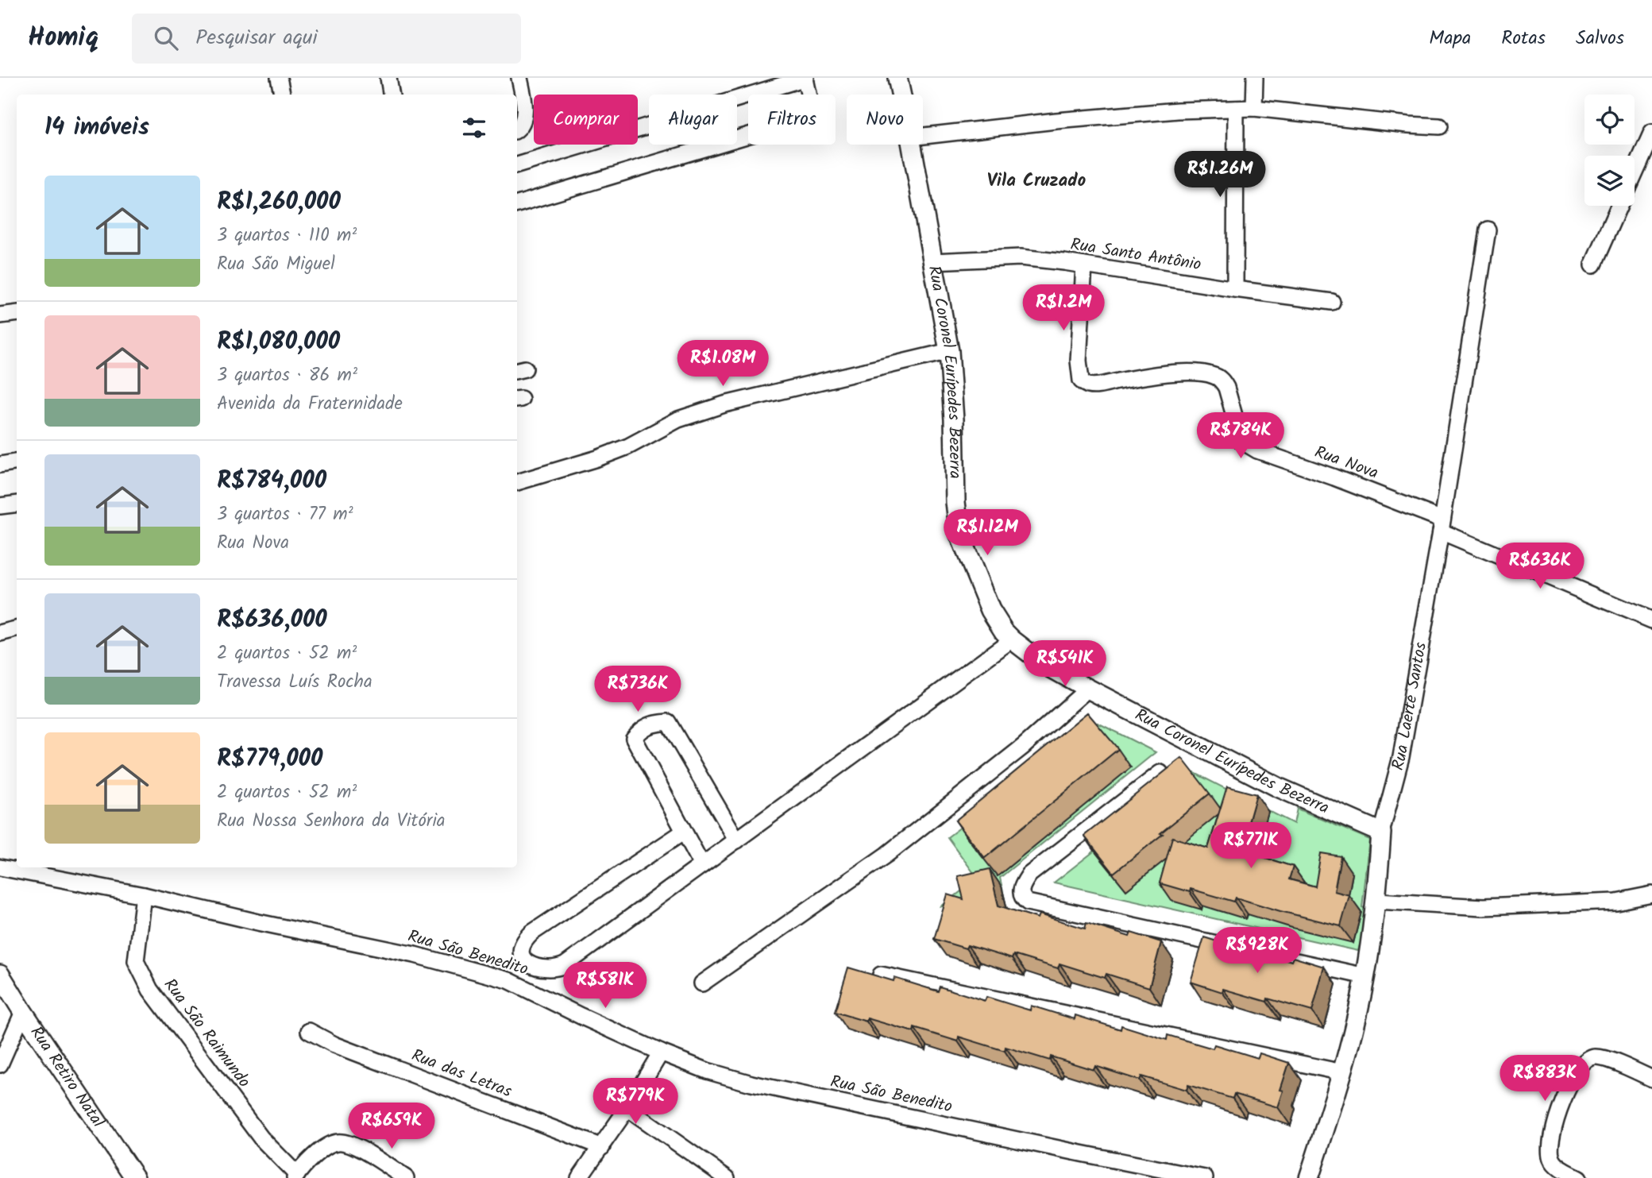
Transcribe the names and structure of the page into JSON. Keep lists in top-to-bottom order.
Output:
{
  "streets": {
    "street": [
      "Rua Santo Antônio",
      "Rua Coronel Eurípedes Bezerra",
      "Rua Nova",
      "Rua Laerte Santos",
      "Rua São Benedito",
      "Rua São Raimundo",
      "Rua das Letras",
      "Rua Retiro Natal"
    ]
  },
  "crossings": [
    ["Rua Santo Antônio", "Rua Coronel Eurípedes Bezerra"],
    ["Rua Santo Antônio", "Rua Nova"],
    ["Rua Coronel Eurípedes Bezerra", "Rua Laerte Santos"],
    ["Rua Nova", "Rua Laerte Santos"],
    ["Rua São Benedito", "Rua São Raimundo"]
  ],
  "districts": ["Vila Cruzado"],
  "page": {
    "header": "Homiq",
    "search": "Pesquisar aqui",
    "nav": ["Mapa", "Rotas", "Salvos"],
    "chip": [
      "Comprar",
      "Alugar",
      "Filtros",
      "Novo"
    ],
    "heading": "14 imóveis",
    "price": [
      "R$1.26M",
      "R$1.2M",
      "R$1.08M",
      "R$784K",
      "R$1.12M",
      "R$636K",
      "R$541K",
      "R$736K",
      "R$771K",
      "R$928K",
      "R$581K",
      "R$883K",
      "R$779K",
      "R$659K"
    ],
    "list": [
      {
        "name": "R$1,260,000",
        "note": "3 quartos · 110 m² · Rua São Miguel"
      },
      {
        "name": "R$1,080,000",
        "note": "3 quartos · 86 m² · Avenida da Fraternidade"
      },
      {
        "name": "R$784,000",
        "note": "3 quartos · 77 m² · Rua Nova"
      },
      {
        "name": "R$636,000",
        "note": "2 quartos · 52 m² · Travessa Luís Rocha"
      },
      {
        "name": "R$779,000",
        "note": "2 quartos · 52 m² · Rua Nossa Senhora da Vitória"
      }
    ]
  }
}
